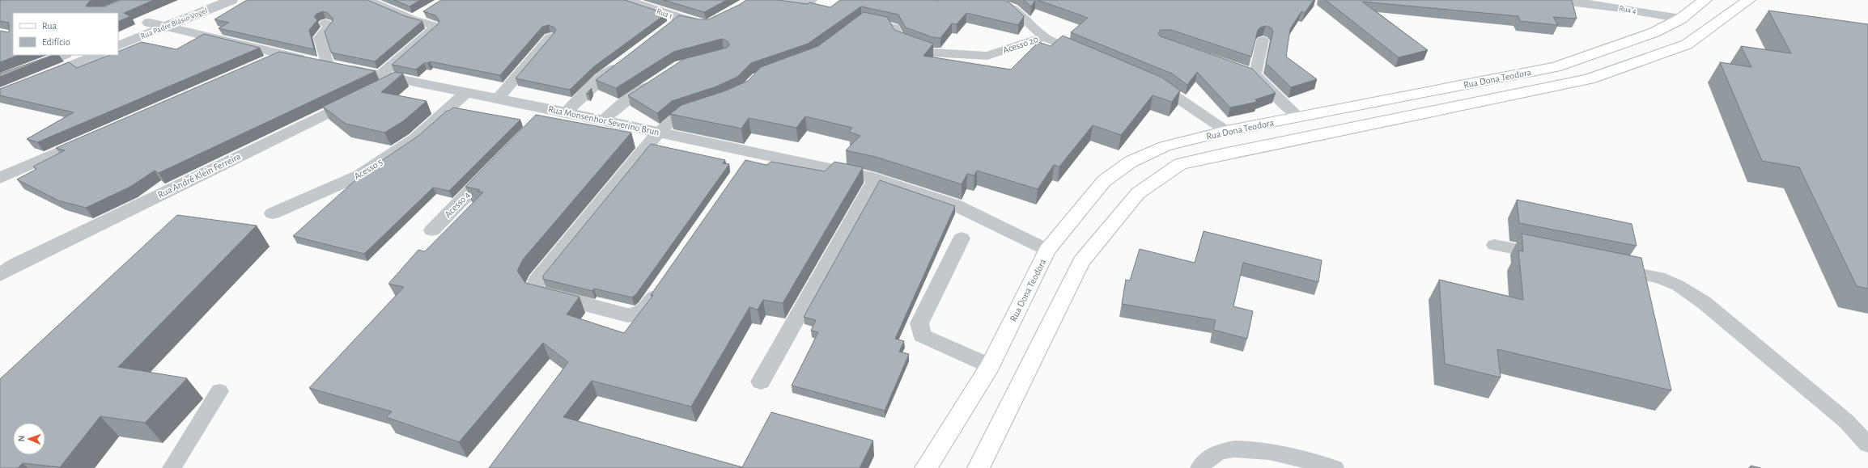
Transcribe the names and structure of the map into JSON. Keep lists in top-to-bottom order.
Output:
{
  "streets": {
    "main road": ["Rua Dona Teodora"],
    "street": [
      "Rua 4",
      "Rua 1",
      "Rua Padre Blásio Vogel",
      "Rua Monsenhor Severino Brun",
      "Acesso 5",
      "Rua André Klein Ferreira",
      "Acesso 4"
    ],
    "lane": ["Acesso 20"]
  },
  "crossings": [
    ["Rua 4", "Rua Dona Teodora"],
    ["Rua Dona Teodora", "Rua Monsenhor Severino Brun"],
    ["Rua Monsenhor Severino Brun", "Acesso 5"],
    ["Rua Monsenhor Severino Brun", "Rua André Klein Ferreira"]
  ],
  "legend": ["Rua", "Edifício"],
  "north": "left"
}
